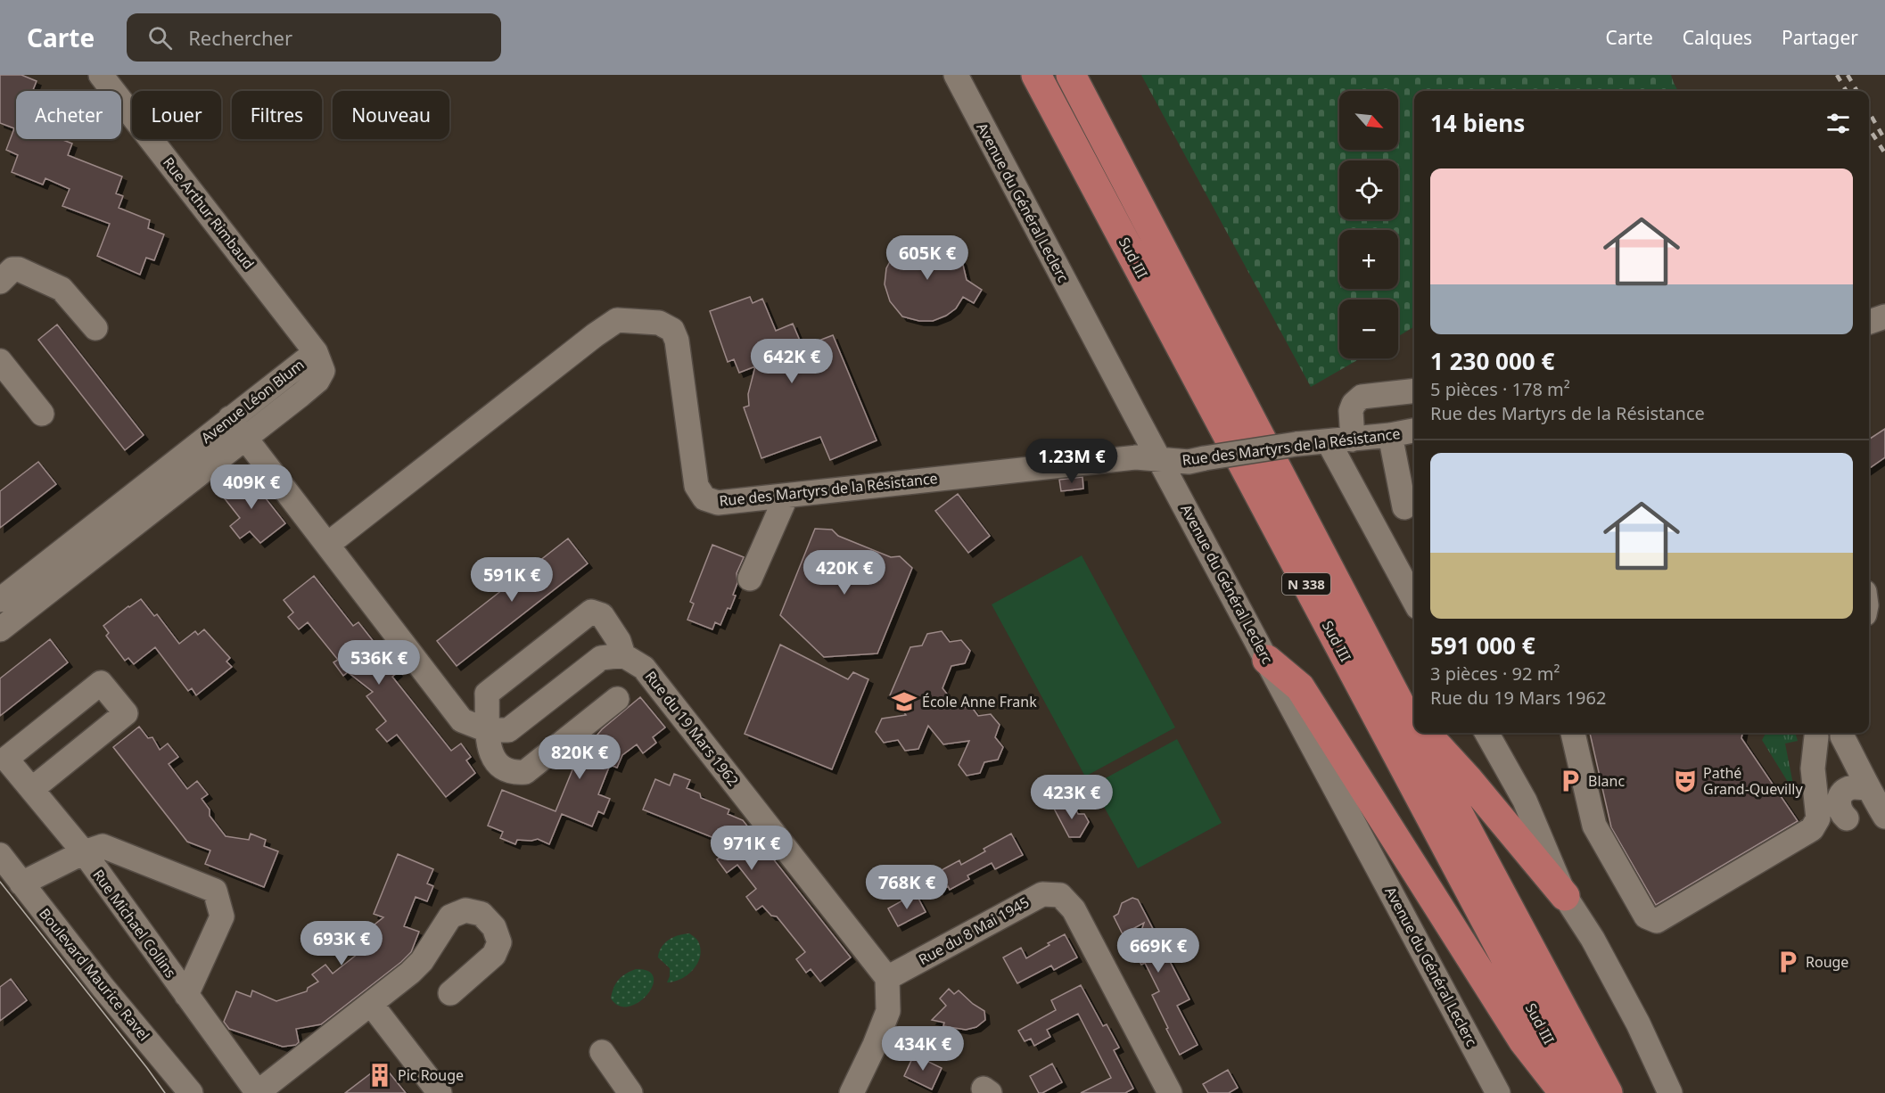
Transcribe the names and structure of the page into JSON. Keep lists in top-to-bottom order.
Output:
{
  "streets": {
    "highway": ["Sud III", "N 338"],
    "street": [
      "Avenue du Général Leclerc",
      "Rue Arthur Rimbaud",
      "Avenue Léon Blum",
      "Rue des Martyrs de la Résistance",
      "Rue du 19 Mars 1962",
      "Rue Michael Collins",
      "Rue du 8 Mai 1945",
      "Boulevard Maurice Ravel"
    ]
  },
  "crossings": [
    ["Avenue du Général Leclerc", "Rue des Martyrs de la Résistance"],
    ["Rue Arthur Rimbaud", "Avenue Léon Blum"],
    ["Rue du 19 Mars 1962", "Rue du 8 Mai 1945"],
    ["Rue Michael Collins", "Boulevard Maurice Ravel"]
  ],
  "places": {
    "school or university": ["École Anne Frank"],
    "parking": ["Blanc", "Rouge"],
    "theatre": ["Pathé Grand-Quevilly"],
    "building": ["Pic Rouge"]
  },
  "north": "bottom right",
  "page": {
    "header": "Carte",
    "search": "Rechercher",
    "nav": ["Carte", "Calques", "Partager"],
    "map_buttons": ["+", "−"],
    "chip": [
      "Acheter",
      "Louer",
      "Filtres",
      "Nouveau"
    ],
    "heading": "14 biens",
    "list": [
      {
        "name": "1 230 000 €",
        "note": "5 pièces · 178 m² · Rue des Martyrs de la Résistance"
      },
      {
        "name": "591 000 €",
        "note": "3 pièces · 92 m² · Rue du 19 Mars 1962"
      }
    ],
    "price": [
      "605K €",
      "642K €",
      "1.23M €",
      "409K €",
      "420K €",
      "591K €",
      "536K €",
      "820K €",
      "423K €",
      "971K €",
      "768K €",
      "693K €",
      "669K €",
      "434K €"
    ]
  }
}
